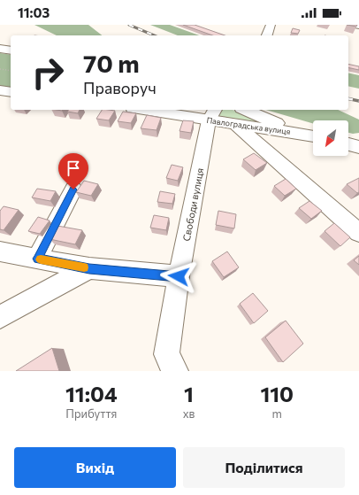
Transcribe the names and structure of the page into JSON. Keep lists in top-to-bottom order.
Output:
{
  "streets": {
    "main road": ["Павлоградська вулиця"],
    "street": ["Свободи вулиця"]
  },
  "crossings": [
    ["Павлоградська вулиця", "Свободи вулиця"]
  ],
  "north": "bottom left",
  "page": {
    "status": "11:03",
    "turn": ["70 m", "Праворуч"],
    "eta": [
      "11:04",
      "Прибуття",
      "1",
      "хв",
      "110",
      "m"
    ],
    "buttons": ["Вихід", "Поділитися"]
  }
}
